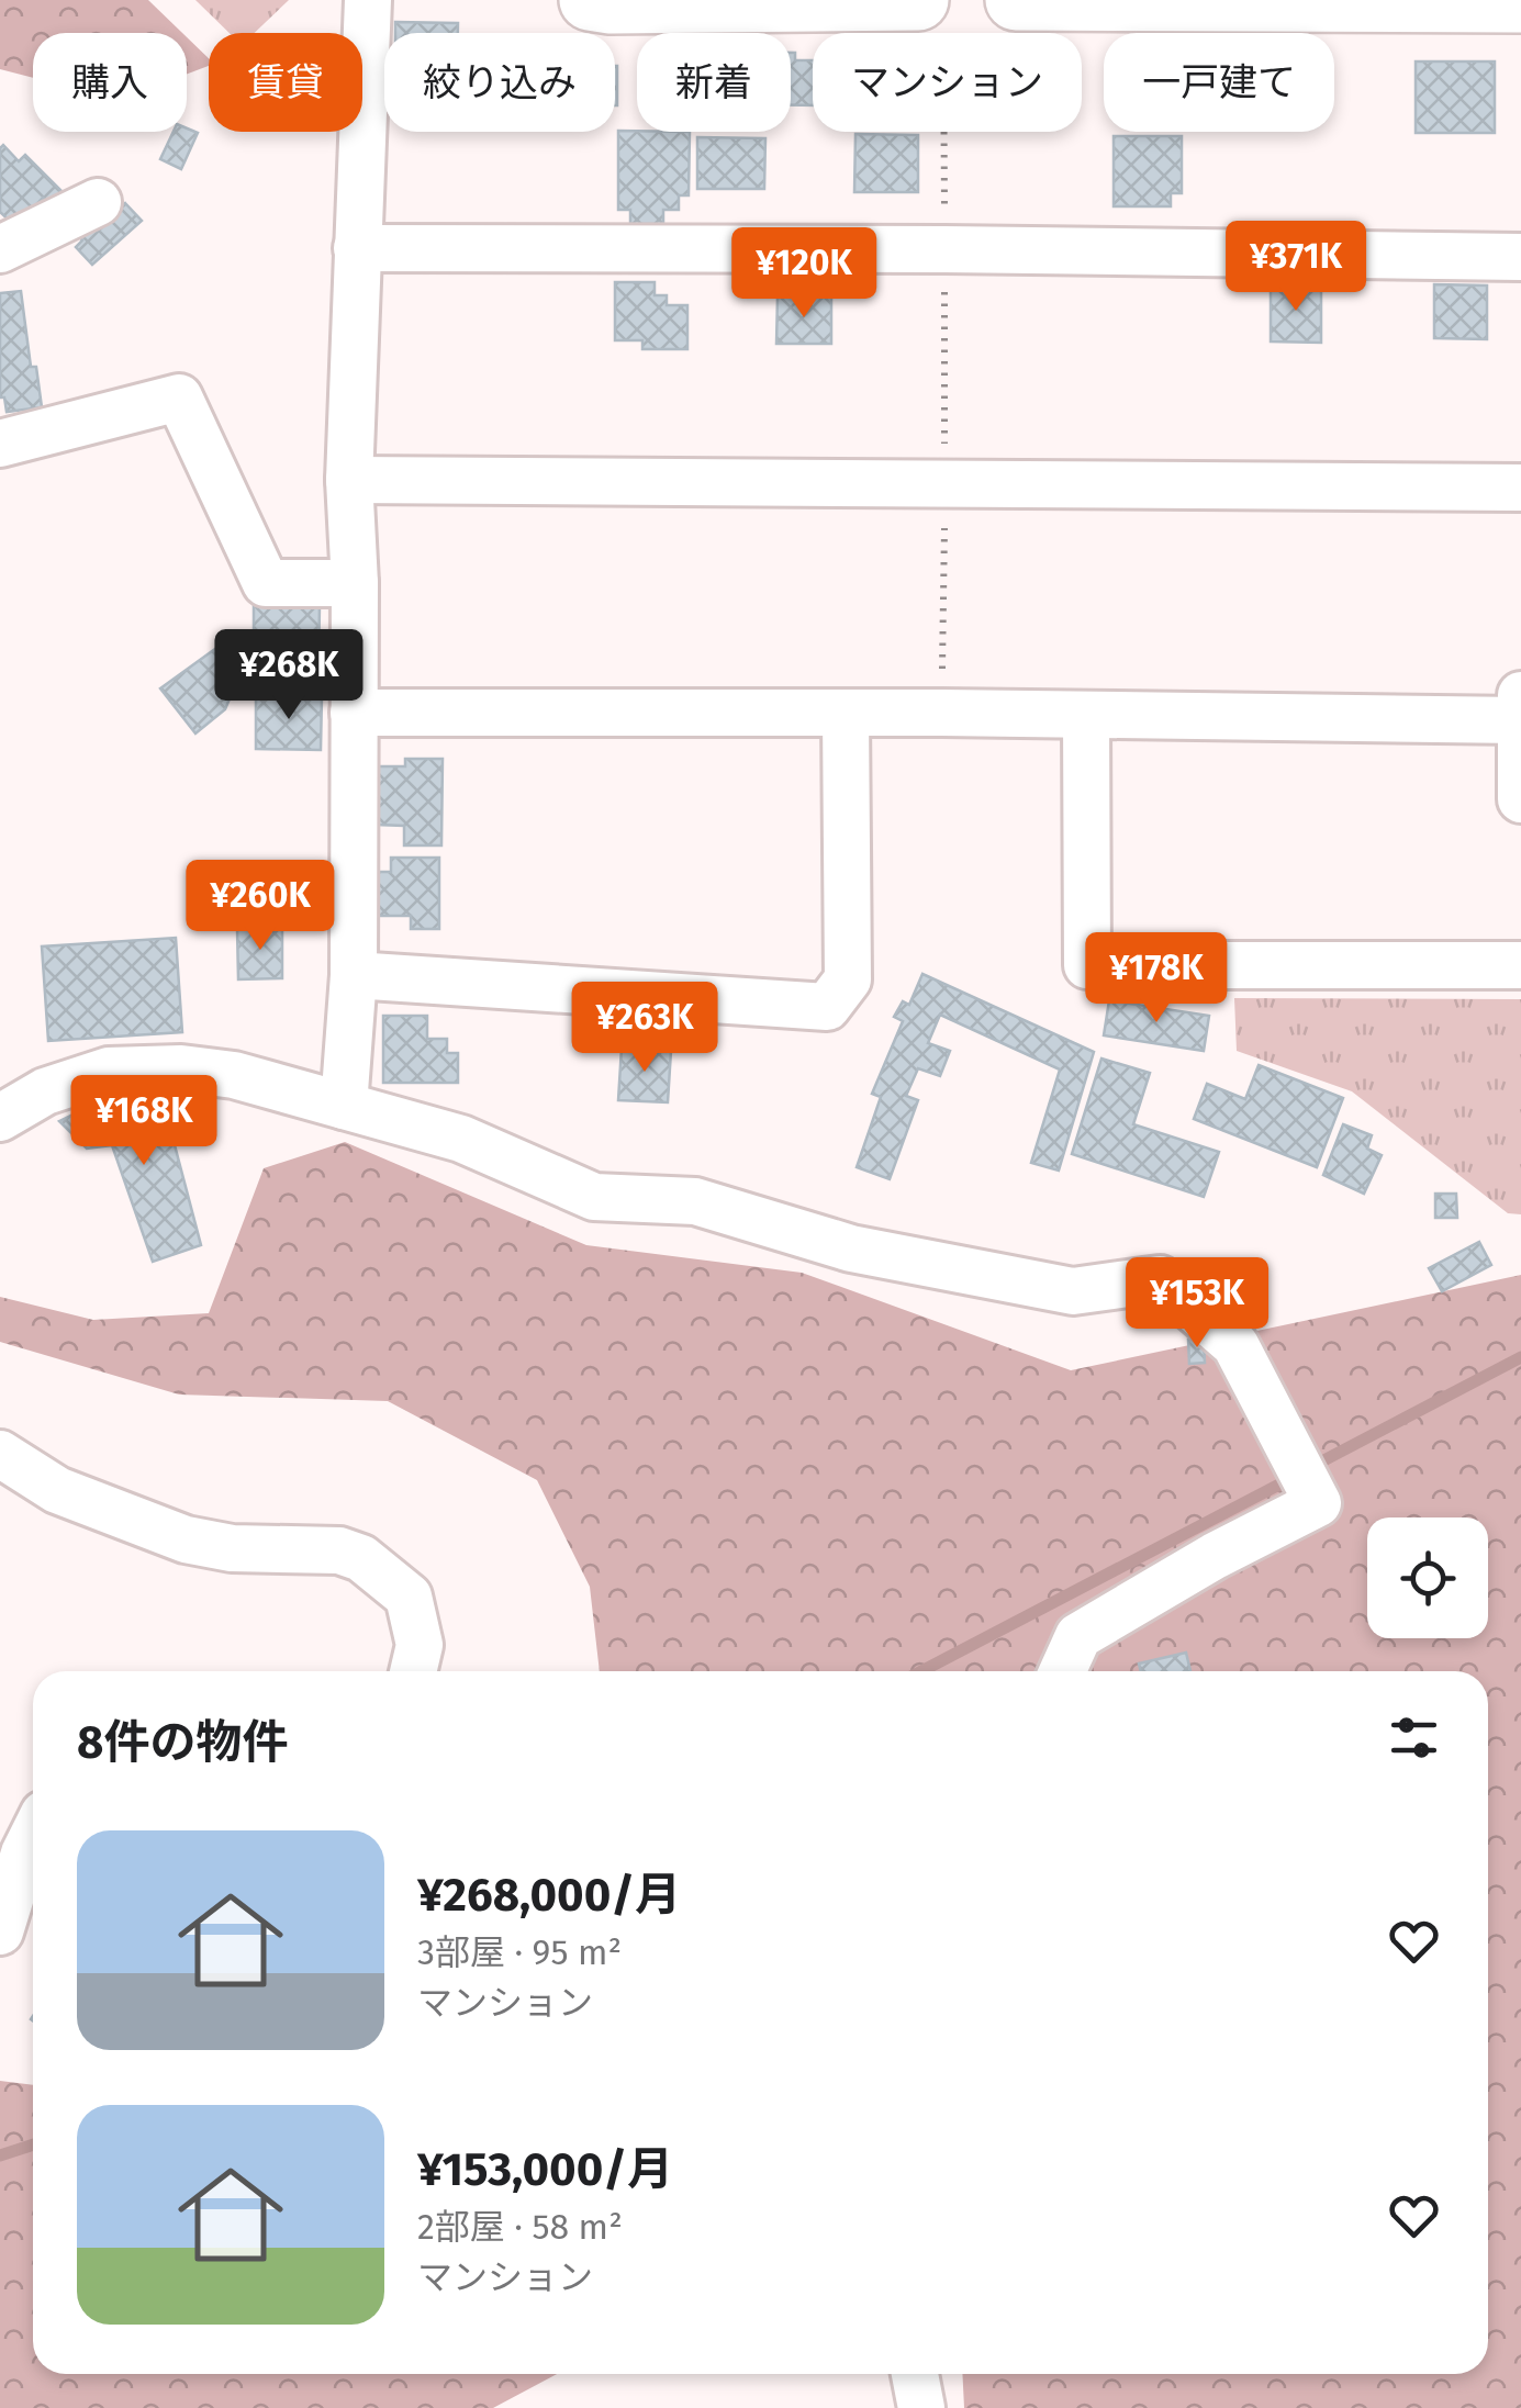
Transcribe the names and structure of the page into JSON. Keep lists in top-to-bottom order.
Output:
{
  "page": {
    "chip": [
      "購入",
      "賃貸",
      "絞り込み",
      "新着",
      "マンション",
      "一戸建て"
    ],
    "price": [
      "¥371K",
      "¥120K",
      "¥268K",
      "¥260K",
      "¥178K",
      "¥263K",
      "¥168K",
      "¥153K"
    ],
    "heading": "8件の物件",
    "list": [
      {
        "name": "¥268,000/月",
        "note": "3部屋 · 95 m² · マンション"
      },
      {
        "name": "¥153,000/月",
        "note": "2部屋 · 58 m² · マンション"
      }
    ]
  }
}
